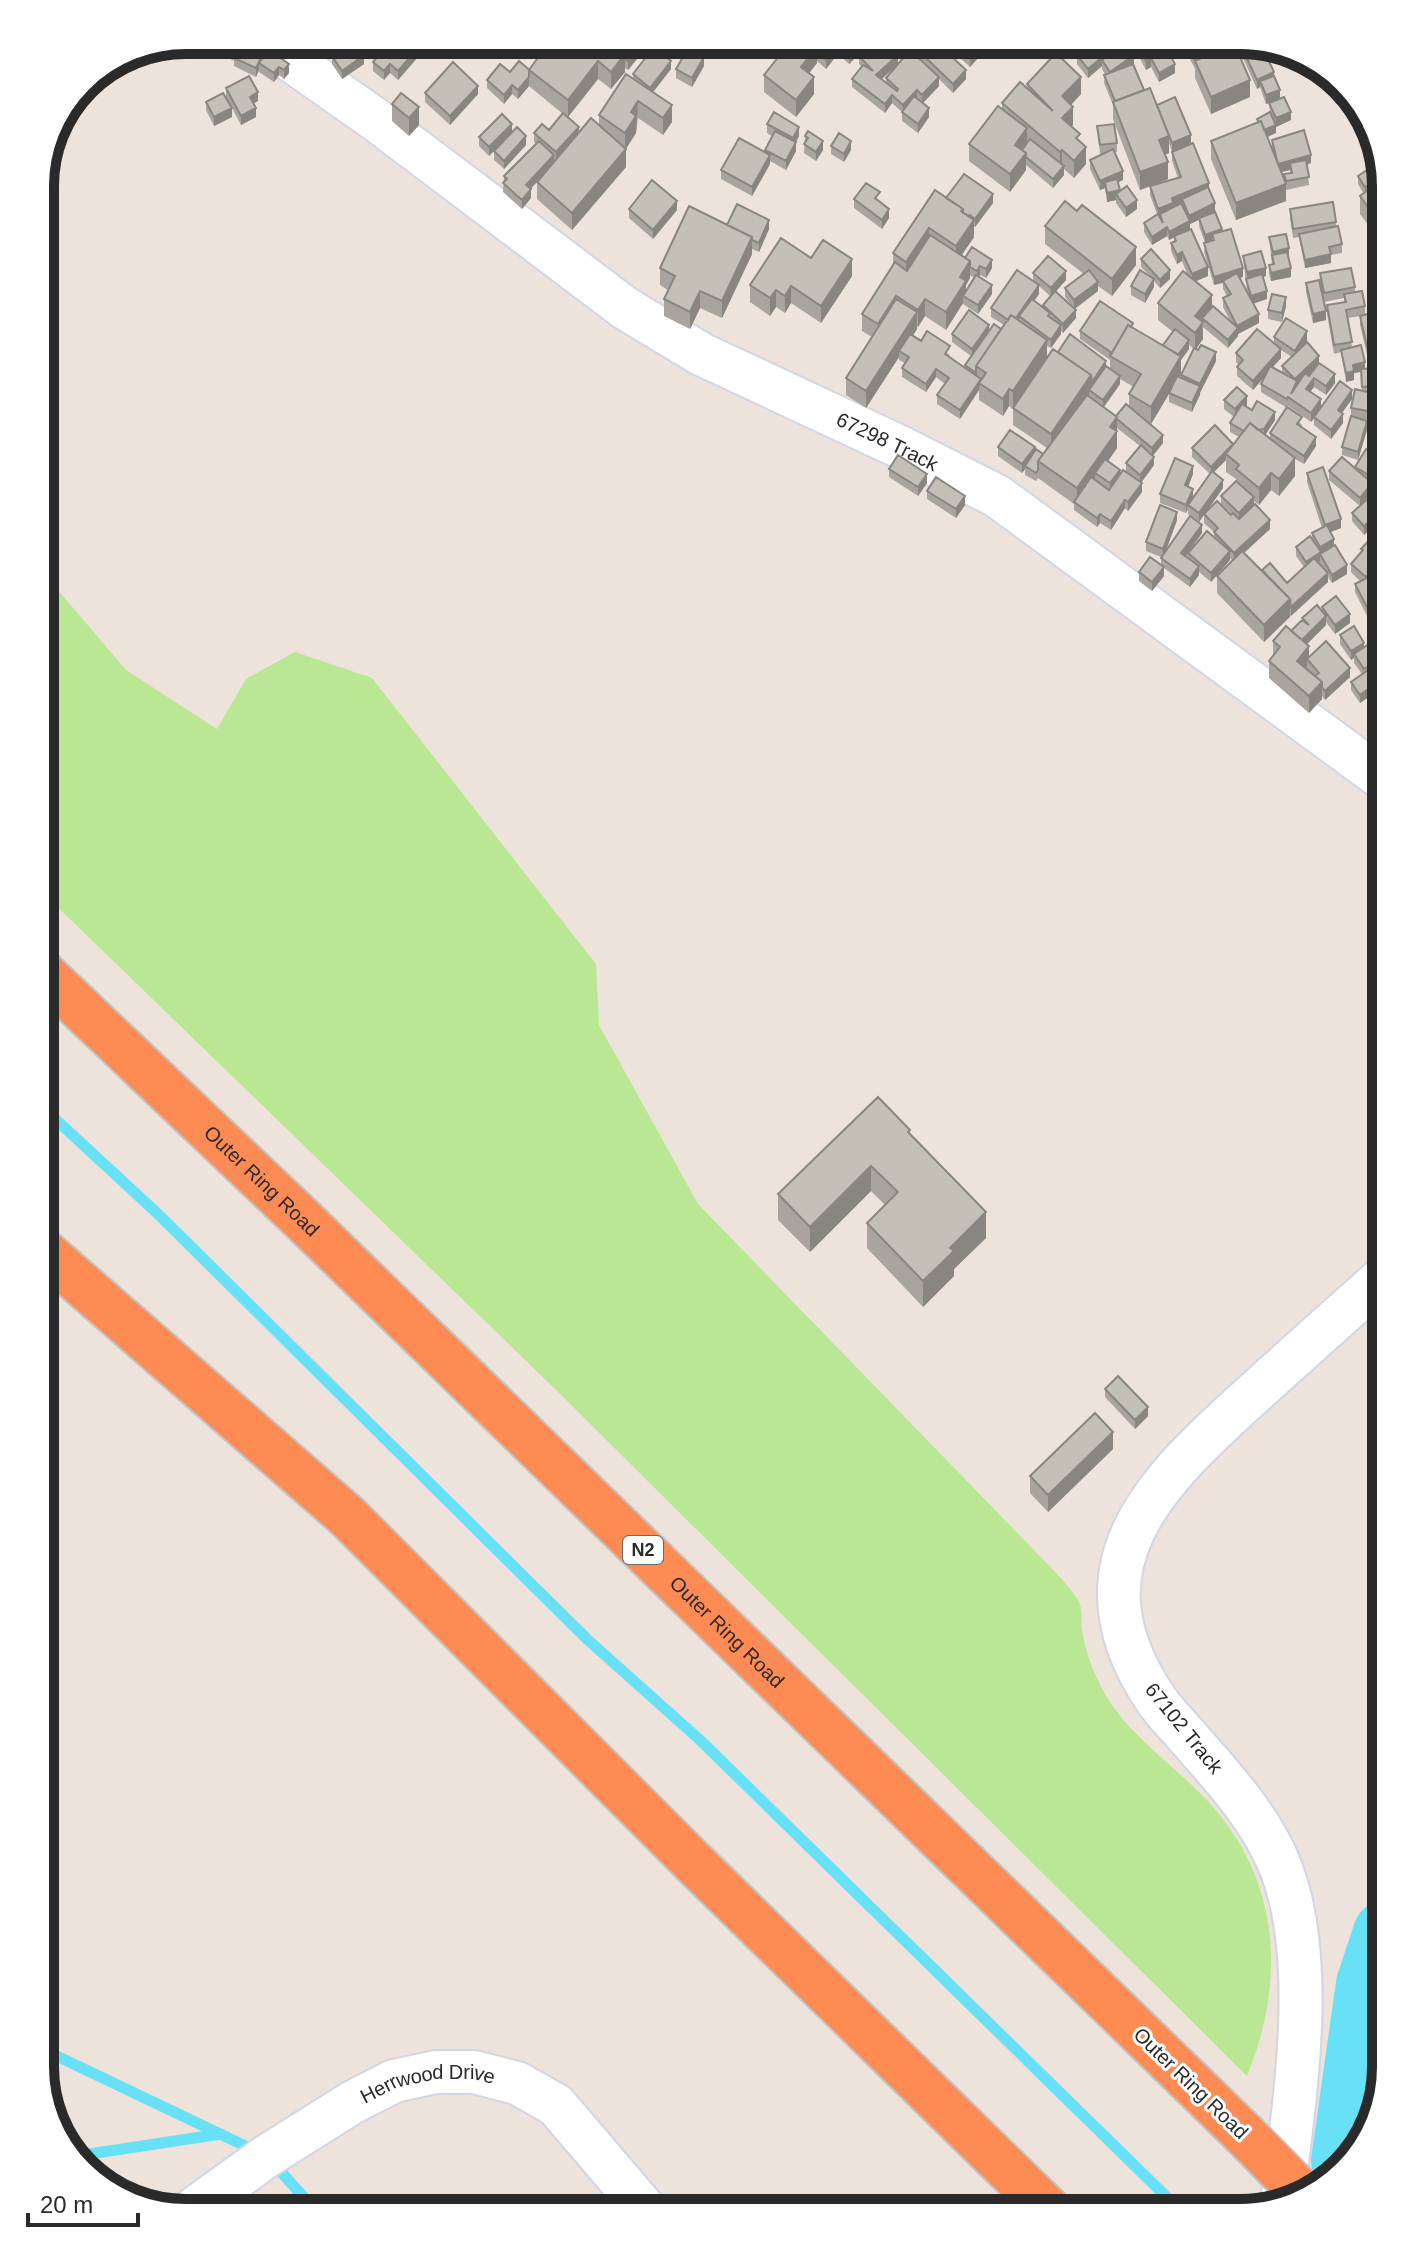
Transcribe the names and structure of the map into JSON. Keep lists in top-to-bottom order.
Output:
{
  "streets": {
    "highway": ["Outer Ring Road", "N2"],
    "street": ["67298 Track", "67102 Track", "Herrwood Drive"]
  },
  "scale_bar": "20 m"
}
